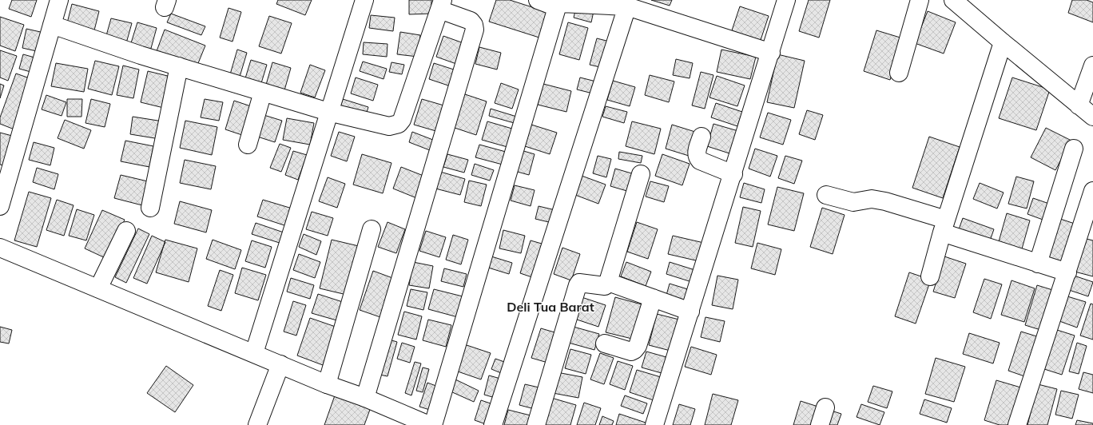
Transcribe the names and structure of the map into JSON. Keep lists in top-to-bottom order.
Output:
{
  "districts": ["Deli Tua Barat"]
}
